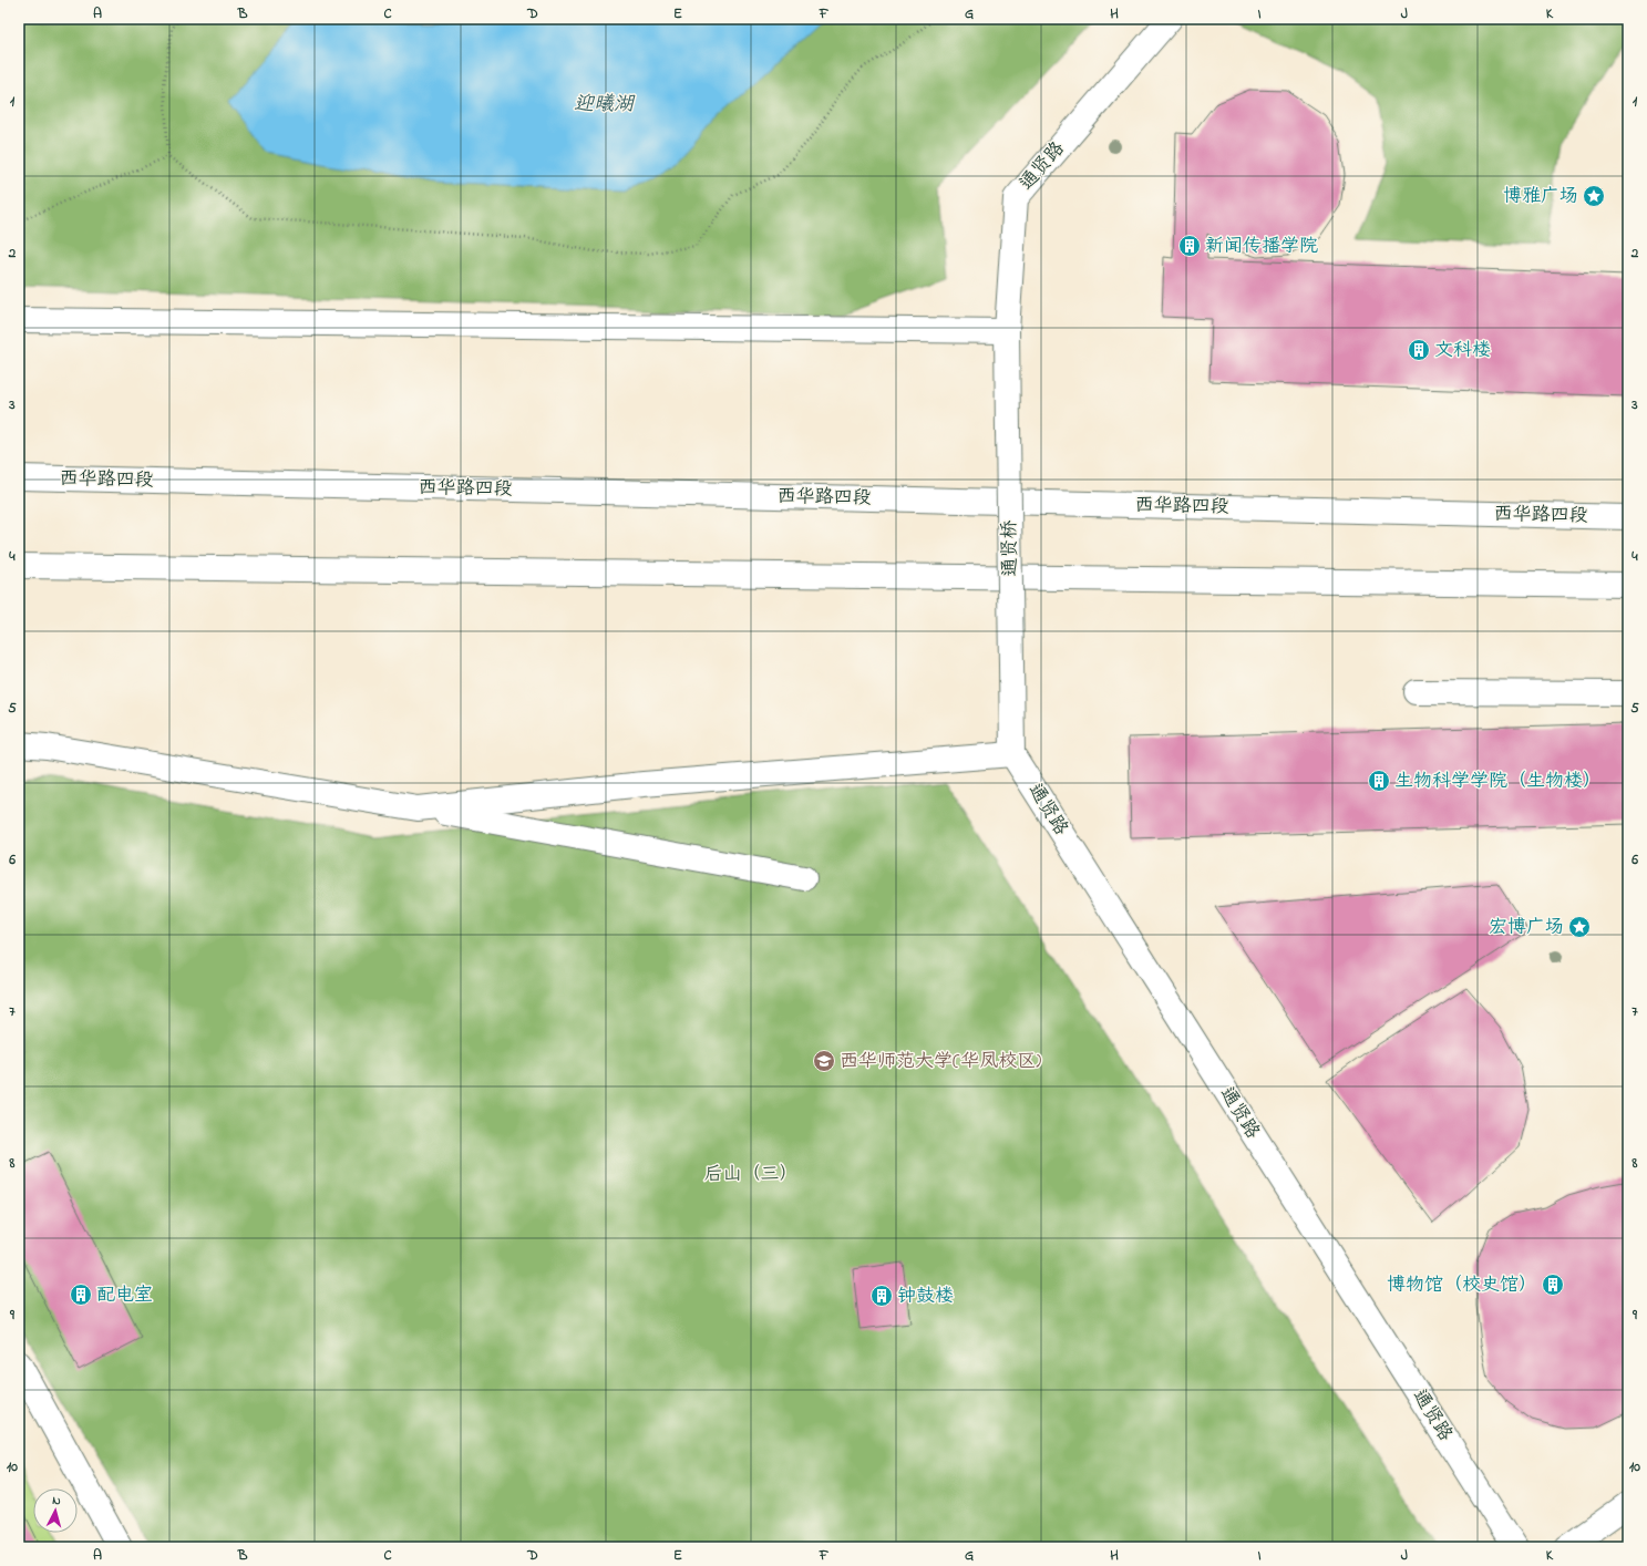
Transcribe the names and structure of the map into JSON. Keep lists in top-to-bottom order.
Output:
{
  "streets": {
    "street": ["通贤路", "西华路四段", "通贤桥"]
  },
  "crossings": [
    ["通贤路", "通贤桥"]
  ],
  "water": ["迎曦湖"],
  "parks": ["后山（三）"],
  "places": {
    "place": ["博雅广场", "宏博广场"],
    "building": [
      "新闻传播学院",
      "文科楼",
      "生物科学学院（生物楼）",
      "博物馆（校史馆）",
      "配电室",
      "钟鼓楼"
    ],
    "school or university": ["西华师范大学(华凤校区)"]
  },
  "north": "top",
  "grid": {
    "columns": [
      "A",
      "B",
      "C",
      "D",
      "E",
      "F",
      "G",
      "H",
      "I",
      "J",
      "K"
    ],
    "rows": [
      "1",
      "2",
      "3",
      "4",
      "5",
      "6",
      "7",
      "8",
      "9",
      "10"
    ]
  }
}
